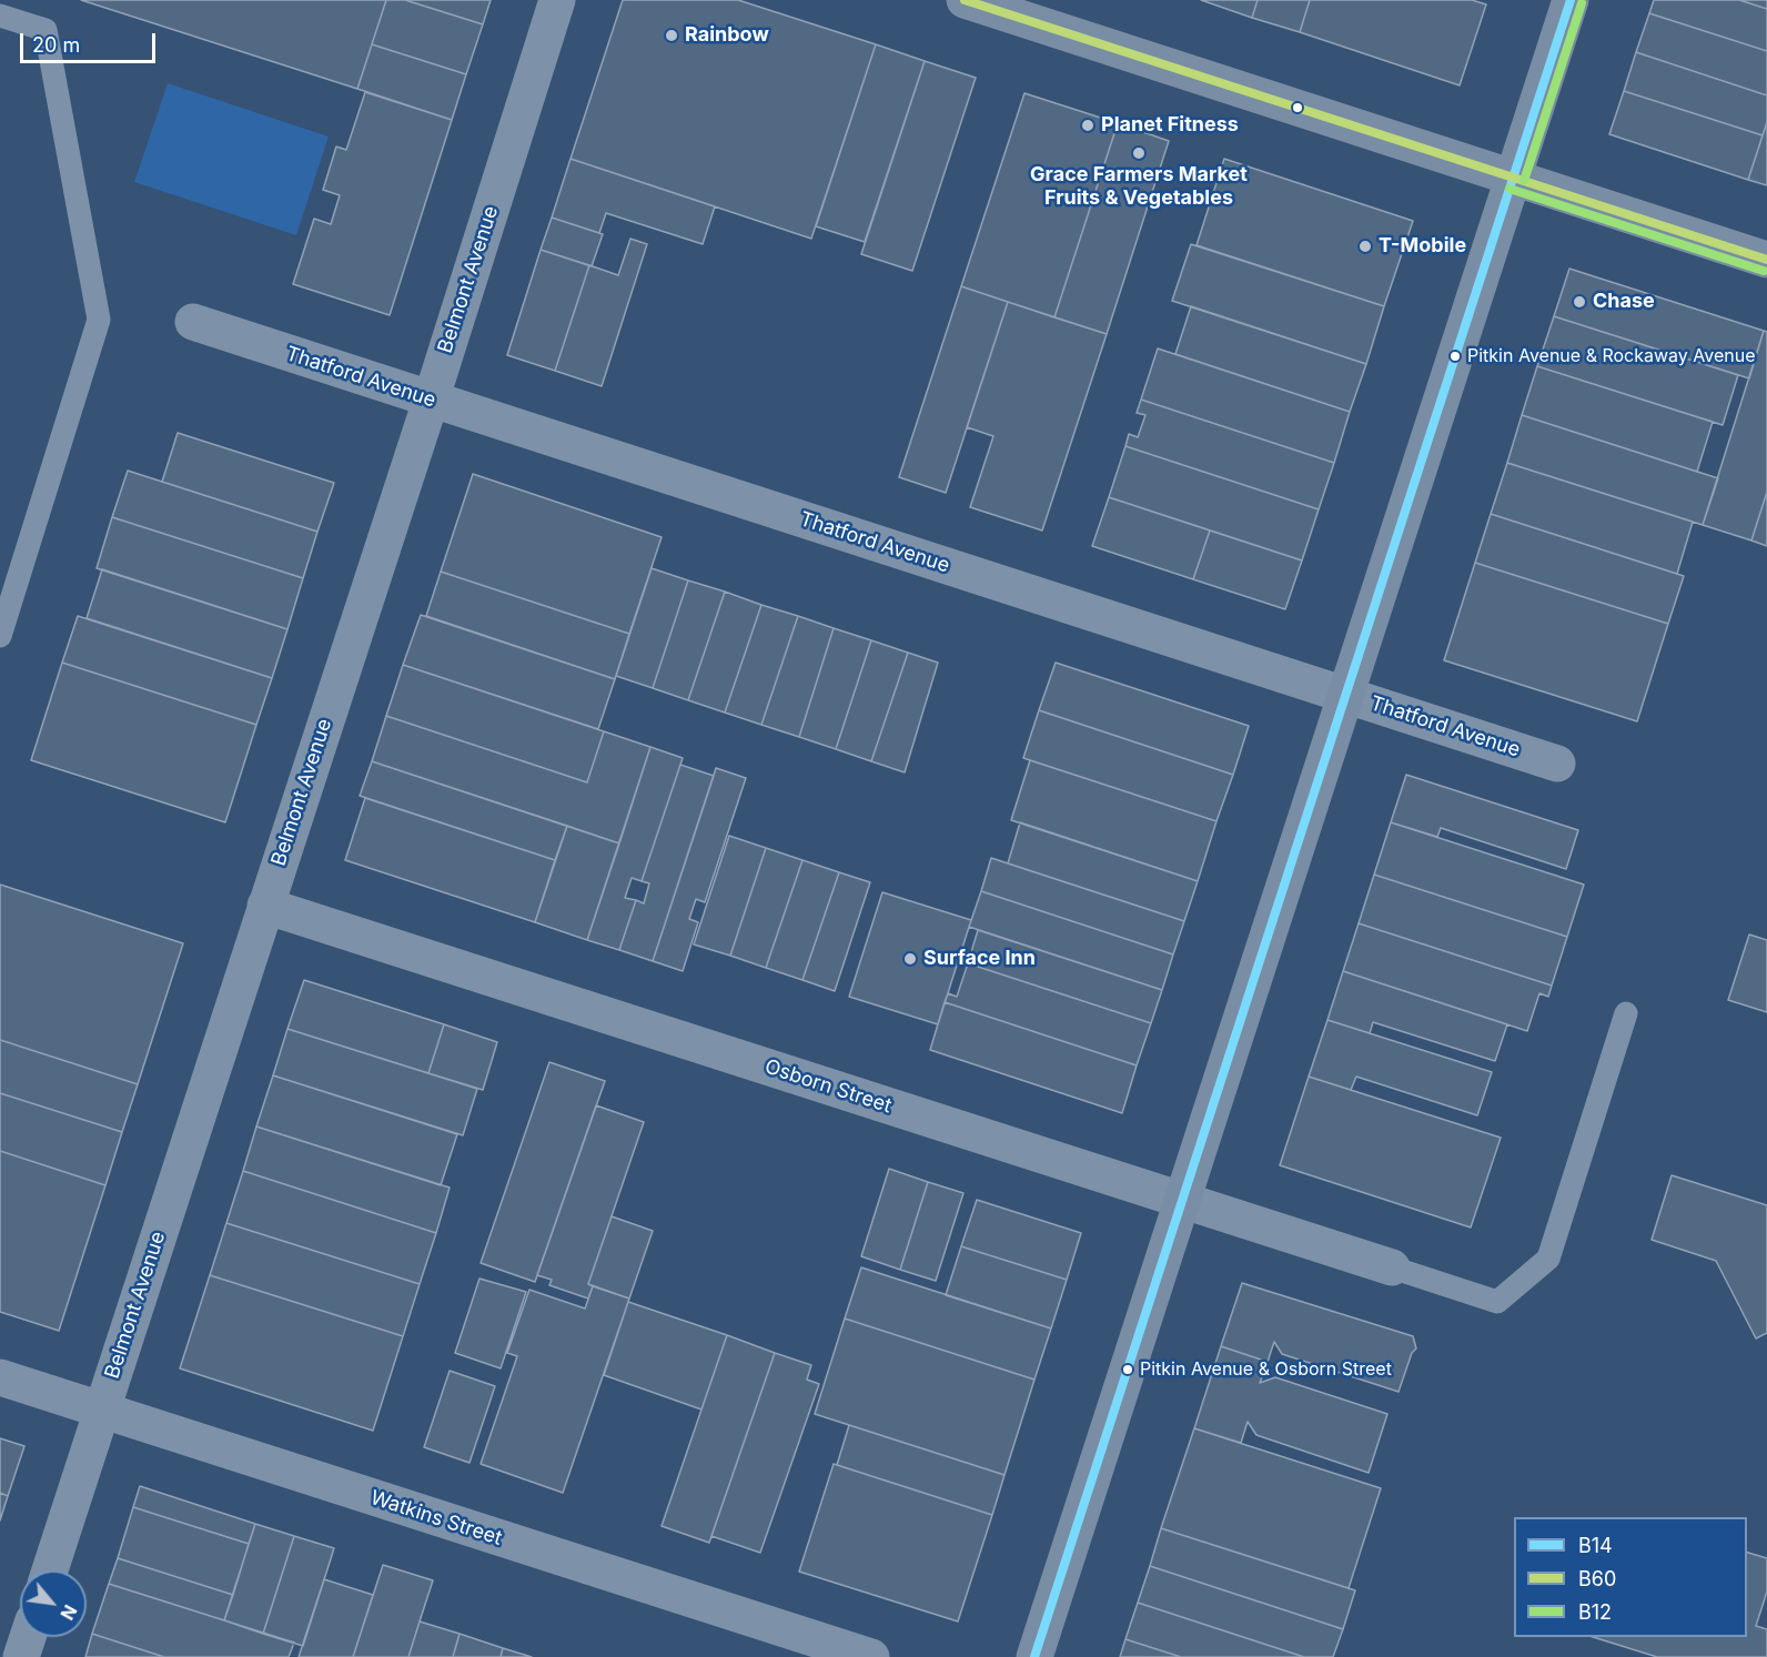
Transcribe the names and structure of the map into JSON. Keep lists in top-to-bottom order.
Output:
{
  "streets": {
    "street": [
      "Belmont Avenue",
      "Thatford Avenue",
      "Osborn Street",
      "Watkins Street"
    ]
  },
  "crossings": [
    ["Belmont Avenue", "Thatford Avenue"],
    ["Belmont Avenue", "Osborn Street"],
    ["Belmont Avenue", "Watkins Street"]
  ],
  "places": [
    "Rainbow",
    "Planet Fitness",
    "Grace Farmers Market Fruits & Vegetables",
    "T-Mobile",
    "Chase",
    "Pitkin Avenue & Rockaway Avenue",
    "Surface Inn",
    "Pitkin Avenue & Osborn Street"
  ],
  "lines": ["transit line B14", "transit line B60", "transit line B12"],
  "legend": ["B14", "B60", "B12"],
  "scale_bar": "20 m",
  "north": "bottom right"
}
